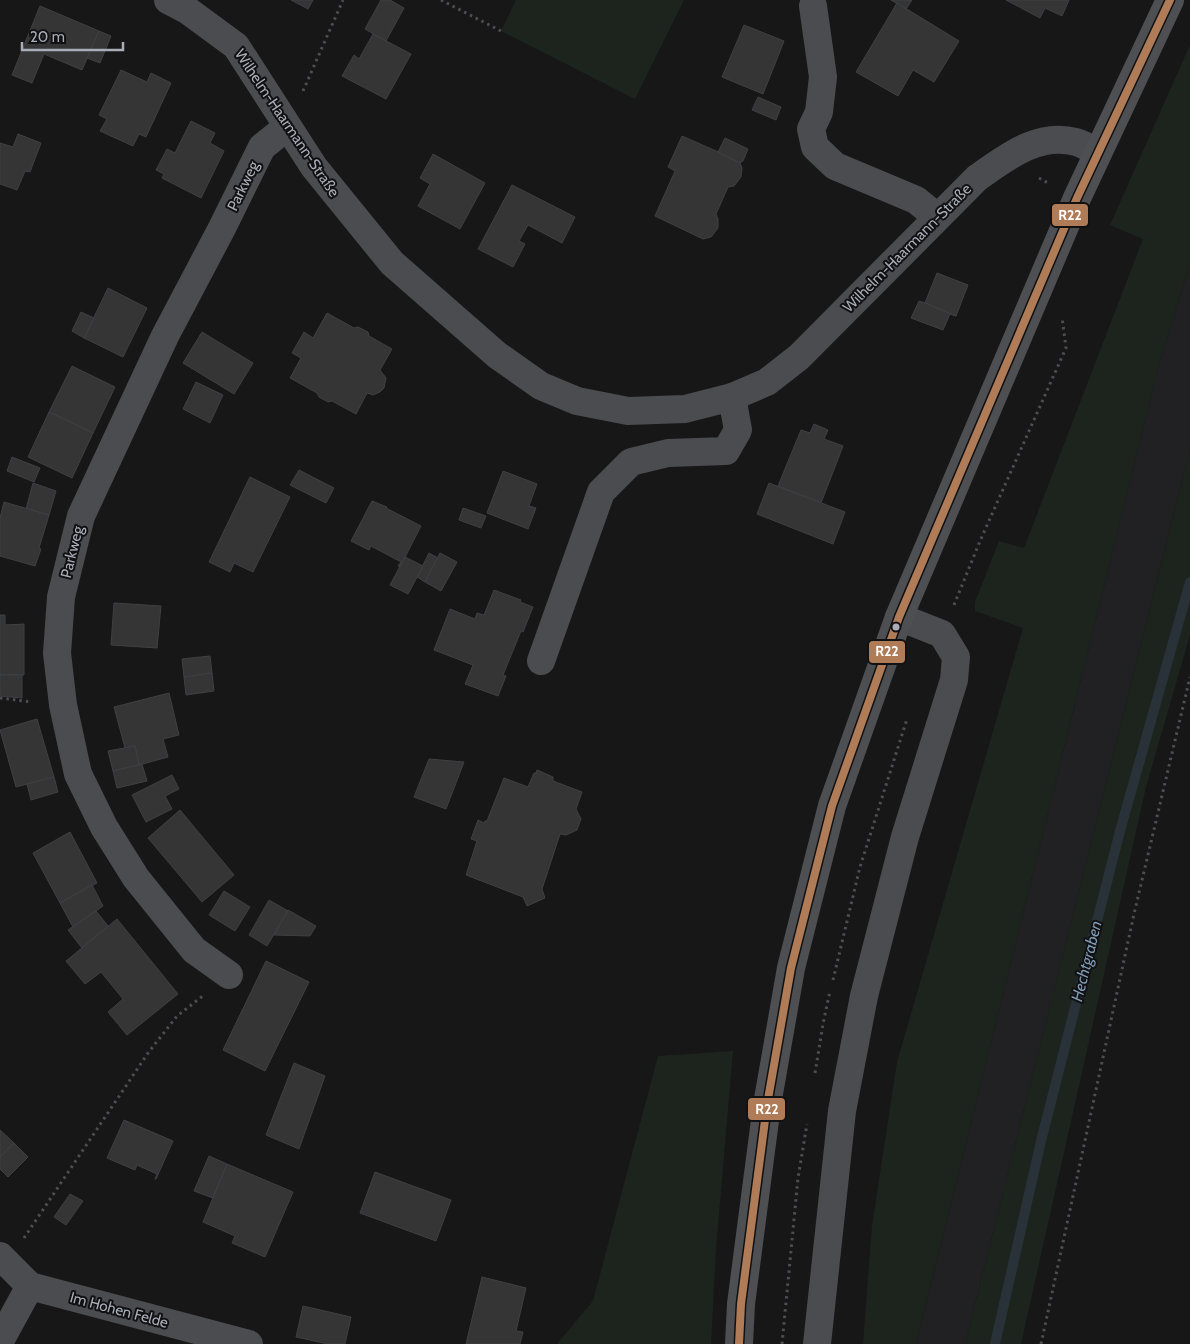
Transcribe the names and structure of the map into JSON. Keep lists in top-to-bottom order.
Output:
{
  "streets": {
    "street": ["Wilhelm-Haarmann-Straße", "Parkweg", "Im Hohen Felde"]
  },
  "crossings": [
    ["Wilhelm-Haarmann-Straße", "Parkweg"]
  ],
  "water": ["Hechtgraben"],
  "lines": ["transit line R22"],
  "scale_bar": "20 m"
}
